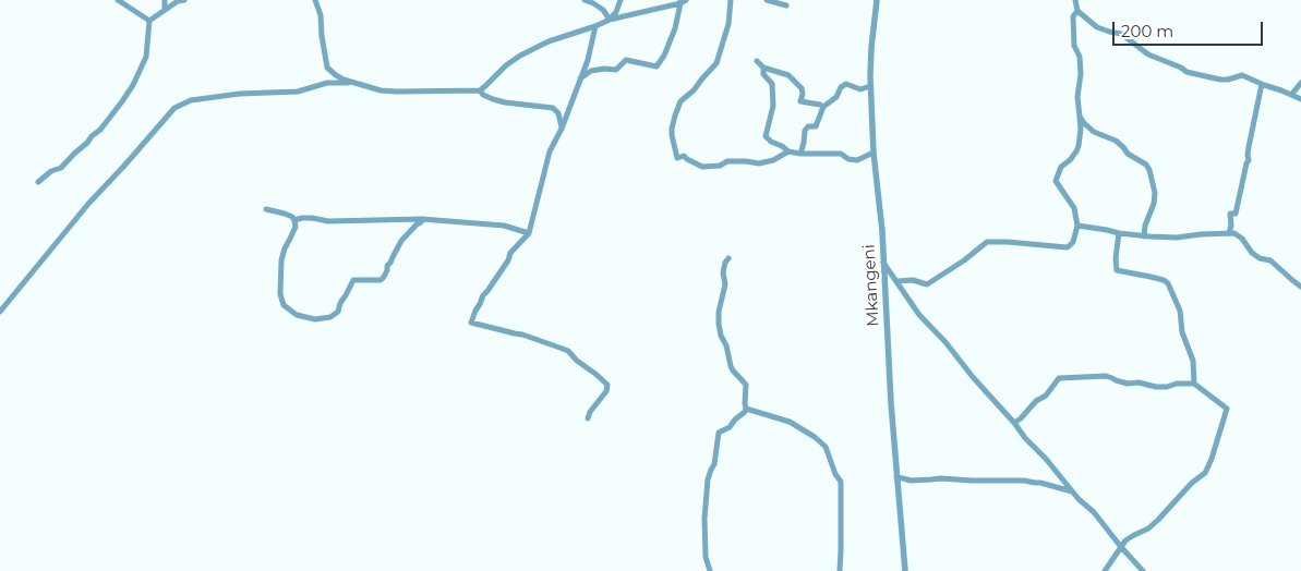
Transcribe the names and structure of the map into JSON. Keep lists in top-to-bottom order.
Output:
{
  "streets": {
    "street": ["Mkangeni"]
  },
  "scale_bar": "200 m"
}
